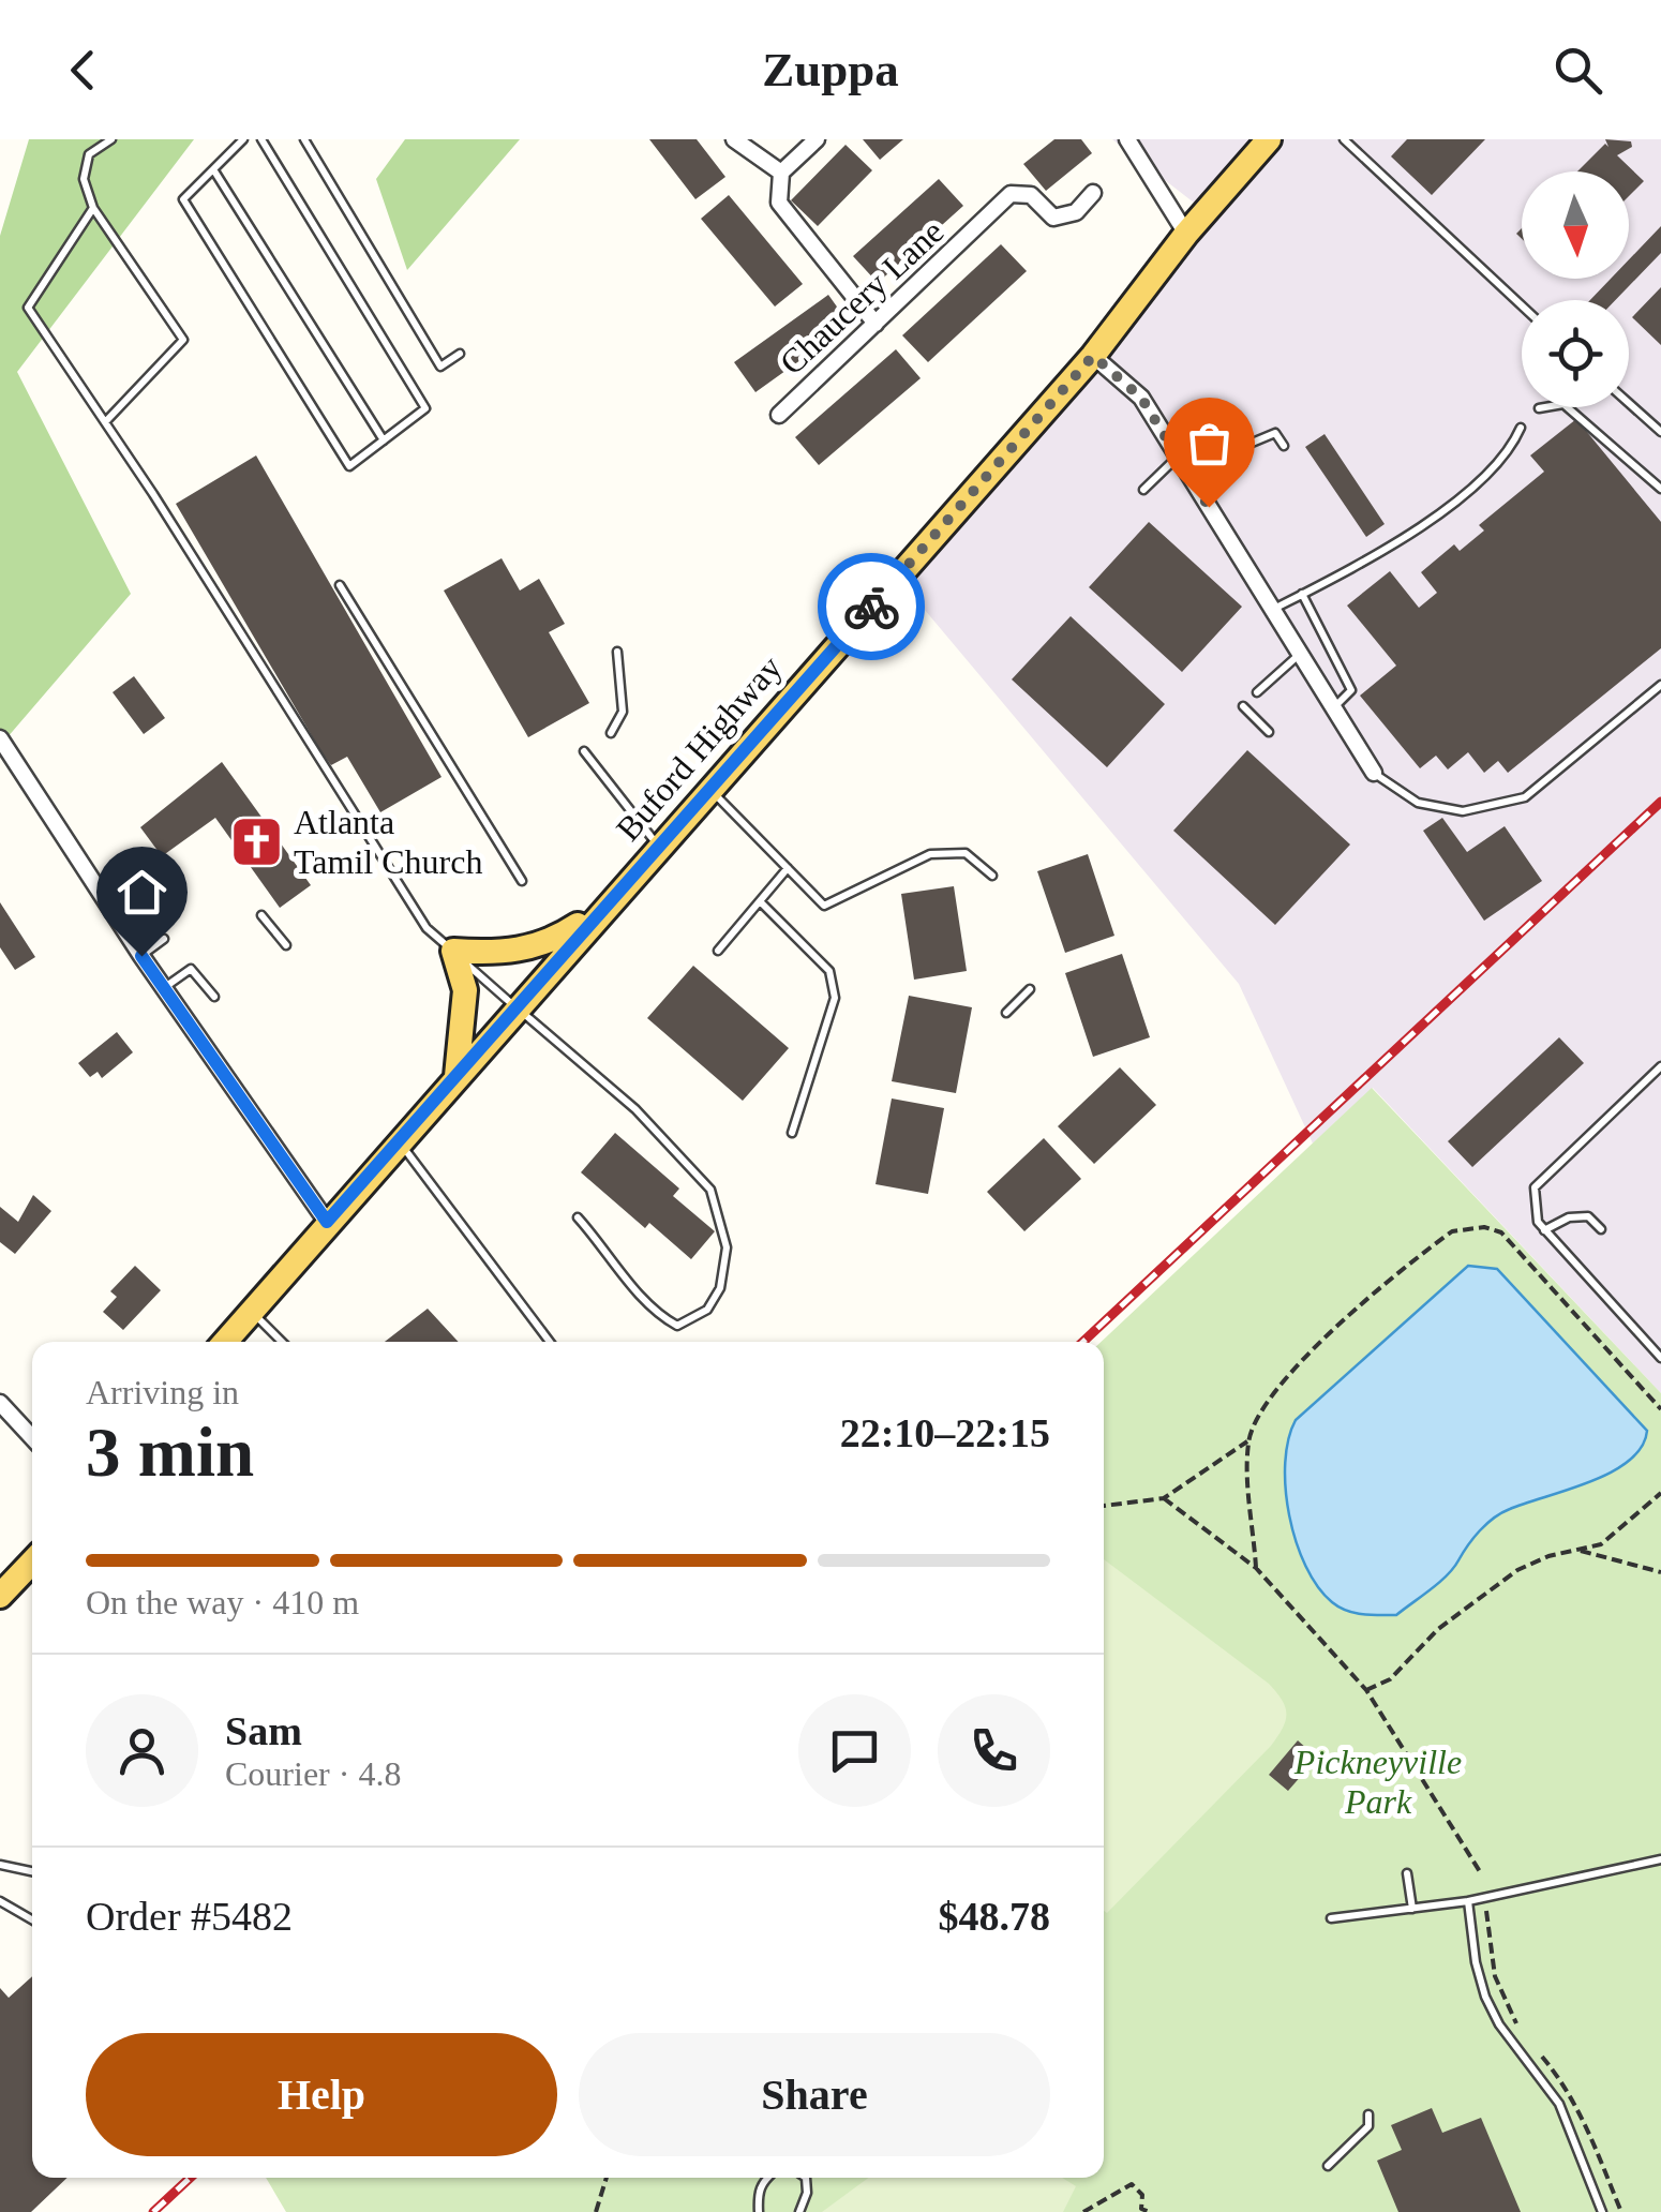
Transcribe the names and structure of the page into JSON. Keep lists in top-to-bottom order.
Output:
{
  "streets": {
    "main road": ["Buford Highway"],
    "street": ["Chaucery Lane"]
  },
  "parks": ["Pickneyville Park"],
  "places": {
    "church": ["Atlanta Tamil Church"]
  },
  "north": "bottom",
  "page": {
    "header": "Zuppa",
    "heading": ["3 min", "Arriving in", "22:10–22:15"],
    "panel": [
      "Sam",
      "Courier · 4.8",
      "Order #5482",
      "$48.78"
    ],
    "bar": "On the way · 410 m",
    "buttons": ["Help", "Share"]
  }
}
